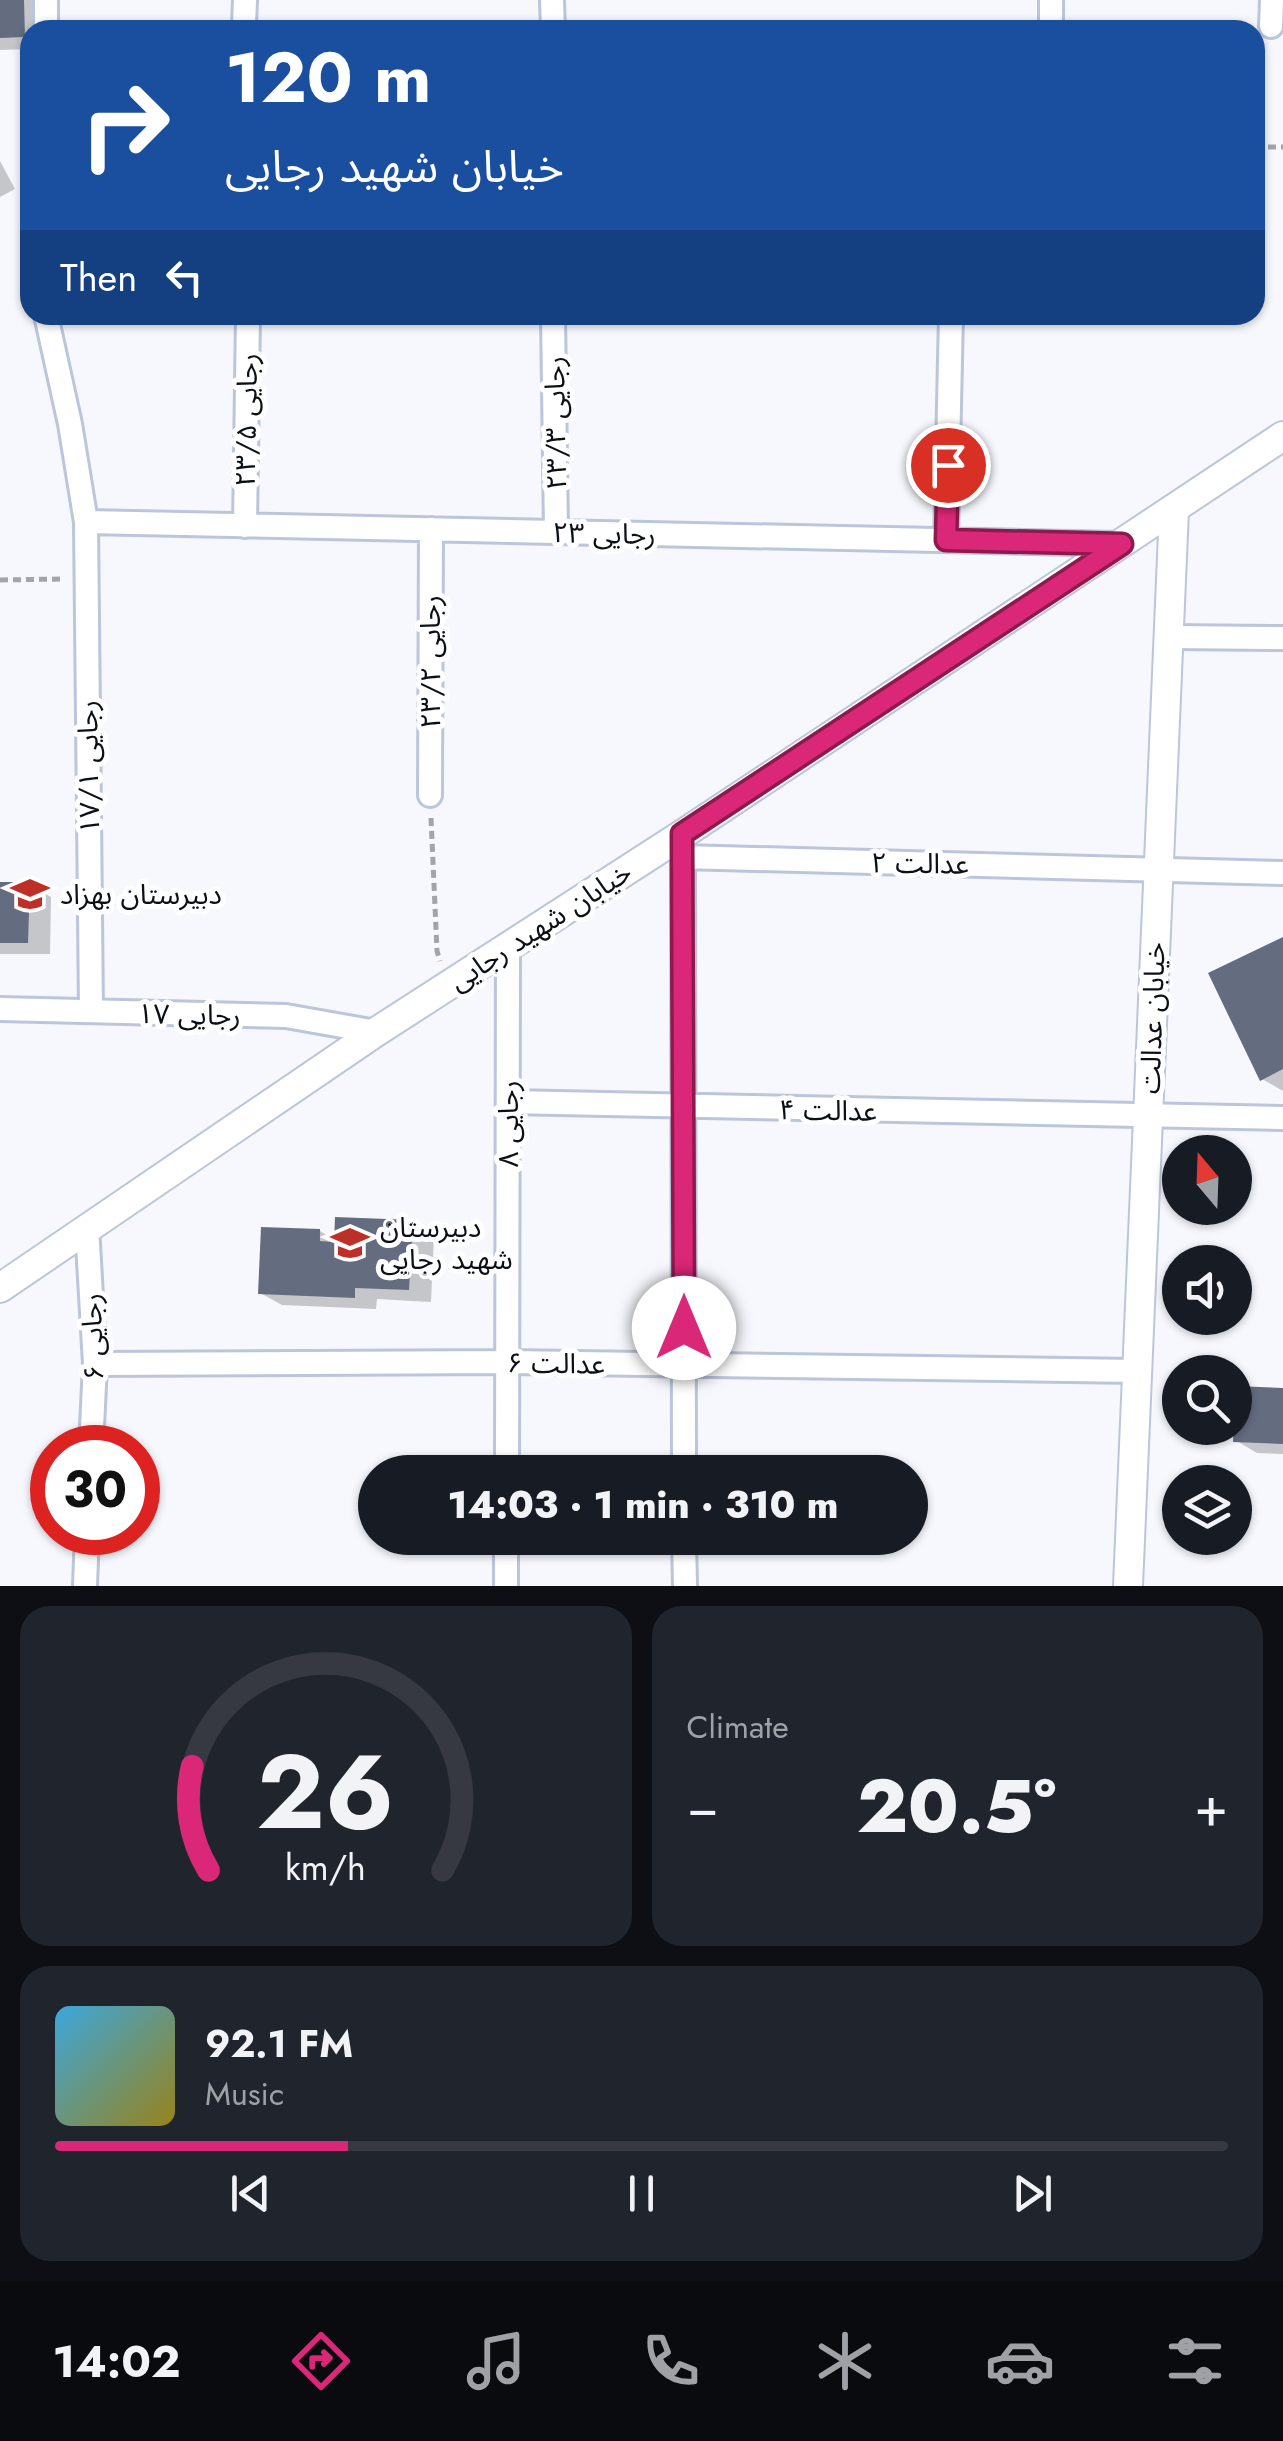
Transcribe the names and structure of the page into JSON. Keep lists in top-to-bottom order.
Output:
{
  "streets": {
    "street": [
      "رجایی ۲۳/۵",
      "رجایی ۲۳/۳",
      "رجایی ۲۳",
      "رجایی ۲۳/۲",
      "رجایی ۱۷/۱",
      "عدالت ۲",
      "خیابان شهید رجایی",
      "رجایی ۱۷",
      "خیابان عدالت",
      "عدالت ۴",
      "رجایی ۸",
      "رجایی ۶",
      "عدالت ۶"
    ]
  },
  "crossings": [
    ["رجایی ۲۳/۵", "رجایی ۲۳"],
    ["رجایی ۲۳/۳", "رجایی ۲۳"],
    ["رجایی ۲۳", "رجایی ۲۳/۲"],
    ["رجایی ۲۳", "رجایی ۱۷/۱"],
    ["رجایی ۲۳", "خیابان شهید رجایی"],
    ["رجایی ۱۷/۱", "رجایی ۱۷"],
    ["عدالت ۲", "خیابان شهید رجایی"],
    ["عدالت ۲", "خیابان عدالت"],
    ["خیابان شهید رجایی", "رجایی ۱۷"],
    ["خیابان شهید رجایی", "خیابان عدالت"],
    ["خیابان شهید رجایی", "رجایی ۸"],
    ["خیابان شهید رجایی", "رجایی ۶"],
    ["خیابان عدالت", "عدالت ۴"],
    ["خیابان عدالت", "عدالت ۶"],
    ["عدالت ۴", "رجایی ۸"],
    ["رجایی ۸", "عدالت ۶"],
    ["رجایی ۶", "عدالت ۶"]
  ],
  "places": {
    "school or university": ["دبیرستان بهزاد", "دبیرستان شهید رجایی"]
  },
  "north": "top",
  "page": {
    "turn": ["120 m", "خیابان شهید رجایی"],
    "then": "Then",
    "limit": "30",
    "trip": "14:03 · 1 min · 310 m",
    "tile": "Climate",
    "heat": ["−", "20.5°", "+"],
    "song": ["92.1 FM", "Music"],
    "tabs": "14:02",
    "gauge": ["26", "km/h"]
  }
}
